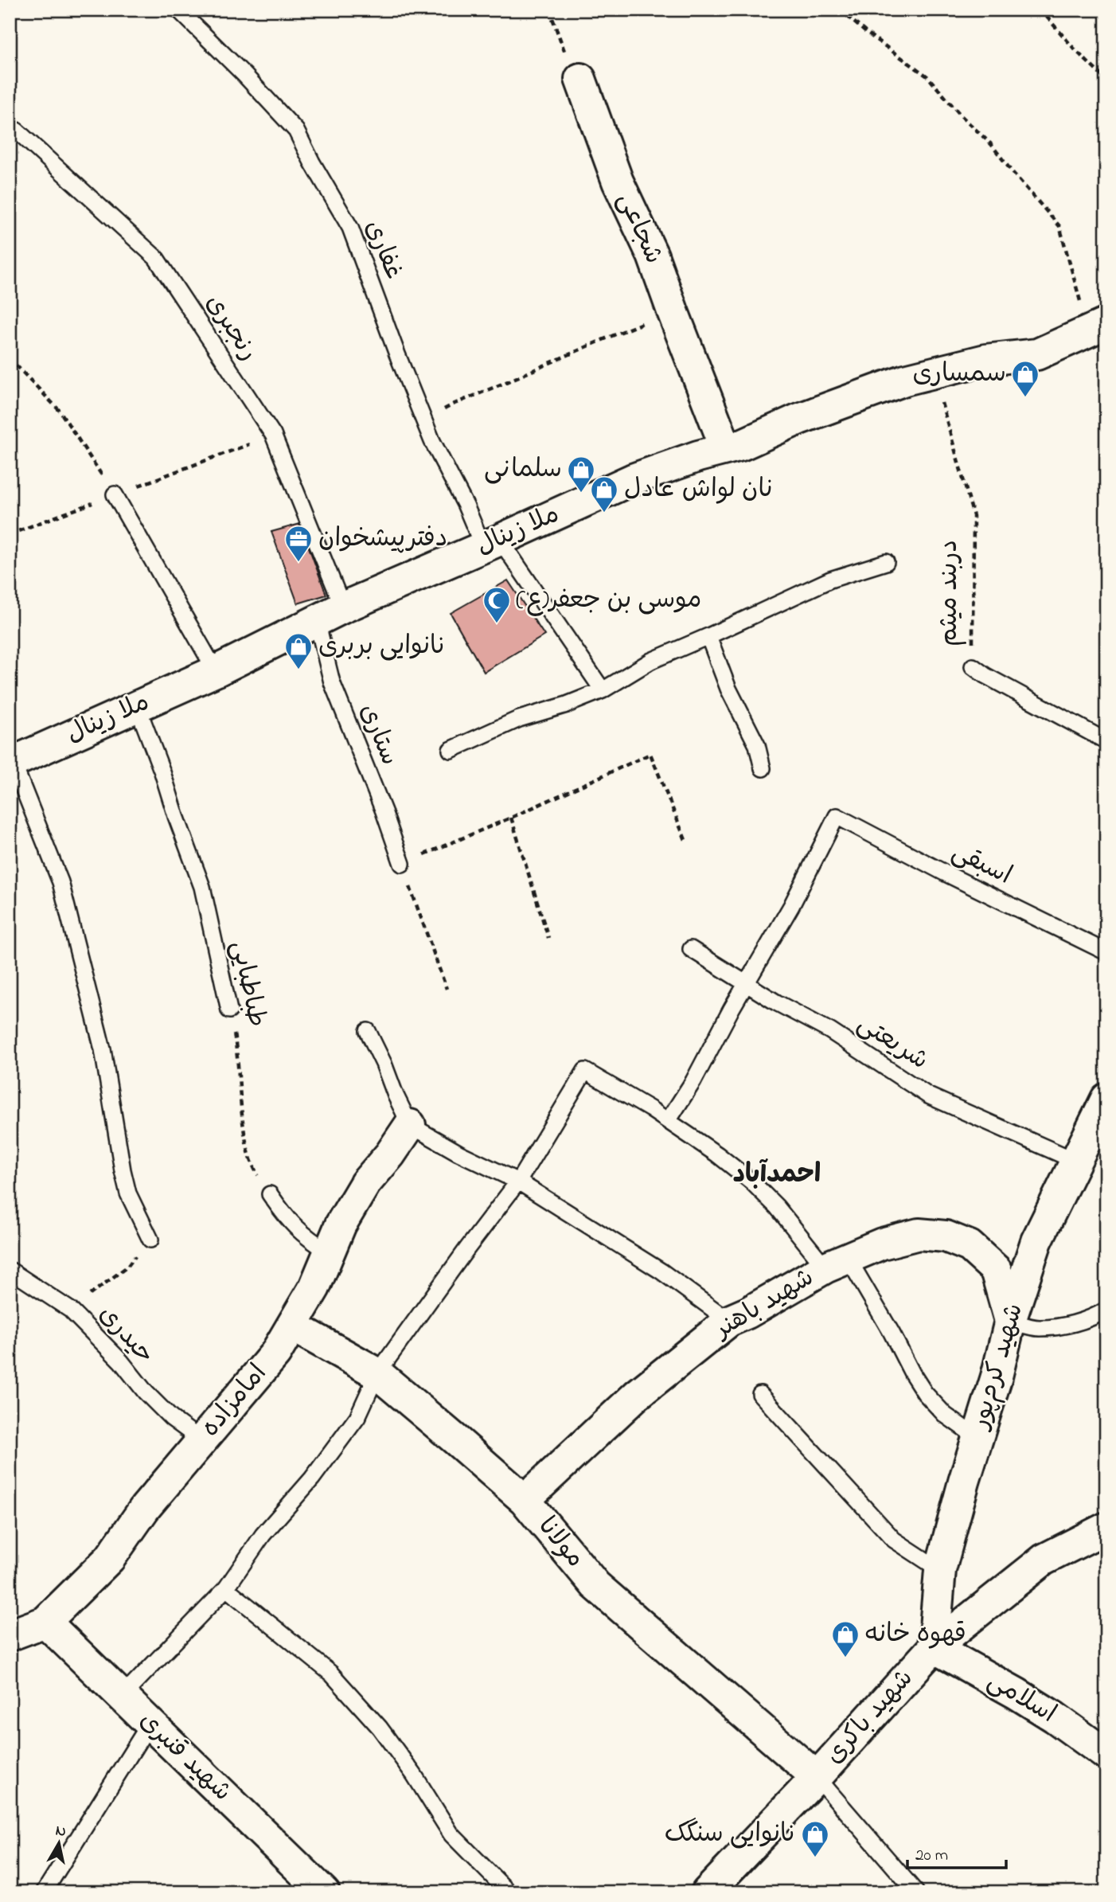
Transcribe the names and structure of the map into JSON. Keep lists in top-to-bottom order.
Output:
{
  "streets": {
    "street": [
      "شجاعی",
      "ملا زینال",
      "شهید باهنر",
      "شهید کرم‌پور",
      "امامزاده",
      "مولانا",
      "اسلامی",
      "شهید باکری",
      "شهید قنبری"
    ],
    "lane": [
      "غفاری",
      "رنجبری",
      "دربند میثم",
      "ستاری",
      "اسبقی",
      "طباطبایی",
      "شریعتی",
      "حیدری"
    ]
  },
  "crossings": [
    ["شجاعی", "ملا زینال"],
    ["غفاری", "ملا زینال"],
    ["رنجبری", "ملا زینال"],
    ["رنجبری", "ستاری"],
    ["ملا زینال", "دربند میثم"],
    ["ملا زینال", "ستاری"],
    ["ملا زینال", "طباطبایی"],
    ["اسبقی", "شریعتی"],
    ["شریعتی", "شهید کرم‌پور"],
    ["شهید باهنر", "شهید کرم‌پور"],
    ["شهید باهنر", "مولانا"],
    ["حیدری", "امامزاده"],
    ["شهید کرم‌پور", "اسلامی"],
    ["شهید کرم‌پور", "شهید باکری"],
    ["امامزاده", "مولانا"],
    ["امامزاده", "شهید قنبری"],
    ["مولانا", "شهید باکری"],
    ["اسلامی", "شهید باکری"]
  ],
  "districts": ["احمدآباد"],
  "places": {
    "shop": [
      "سمساری",
      "سلمانی",
      "نان لواش عادل",
      "نانوایی بربری",
      "قهوه خانه",
      "نانوایی سنگک"
    ],
    "office": ["دفترپیشخوان"],
    "mosque": ["موسی بن جعفر(ع)"]
  },
  "scale_bar": "20 m",
  "north": "top"
}
